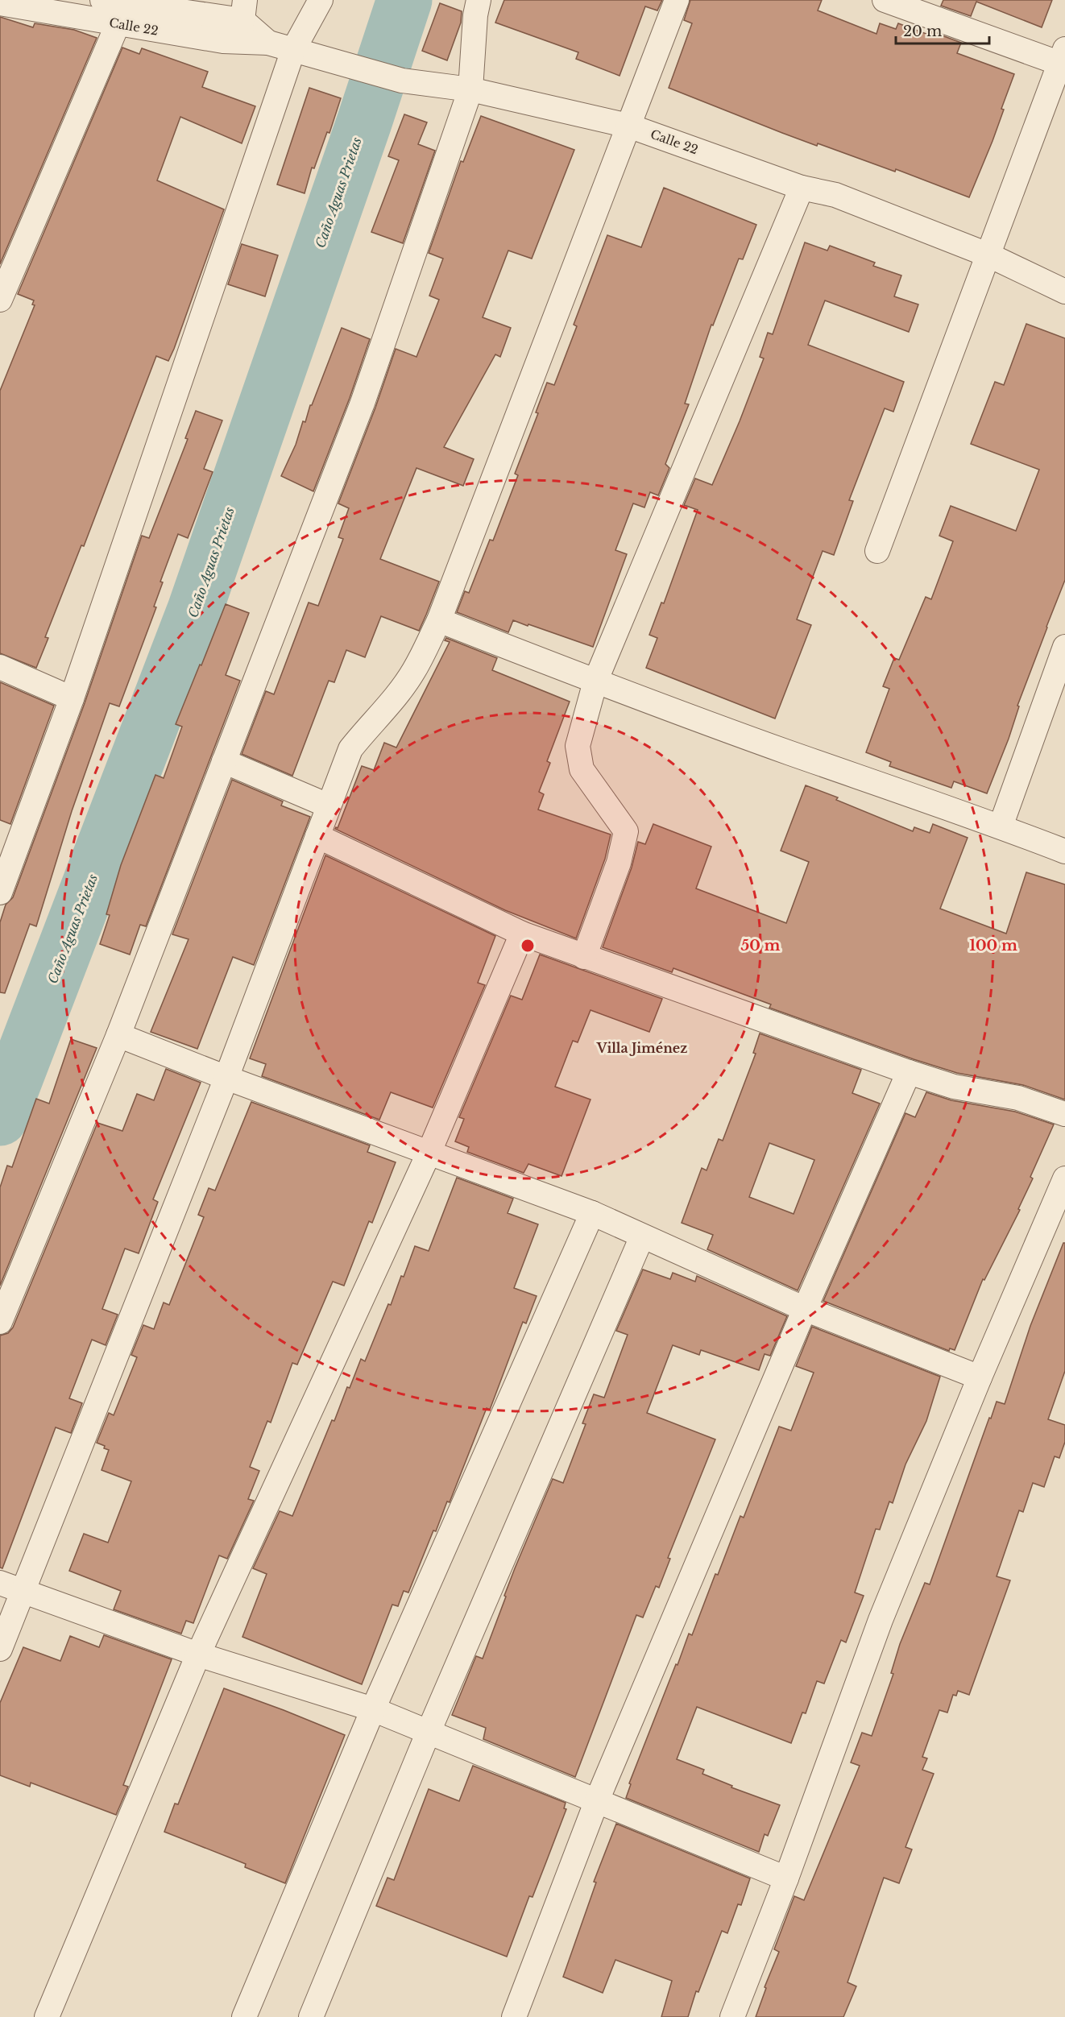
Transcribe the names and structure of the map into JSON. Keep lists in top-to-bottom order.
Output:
{
  "streets": {
    "street": ["Calle 22"]
  },
  "districts": ["Villa Jiménez"],
  "water": ["Caño Aguas Prietas"],
  "scale_bar": "20 m",
  "rings": ["50 m", "100 m"]
}
